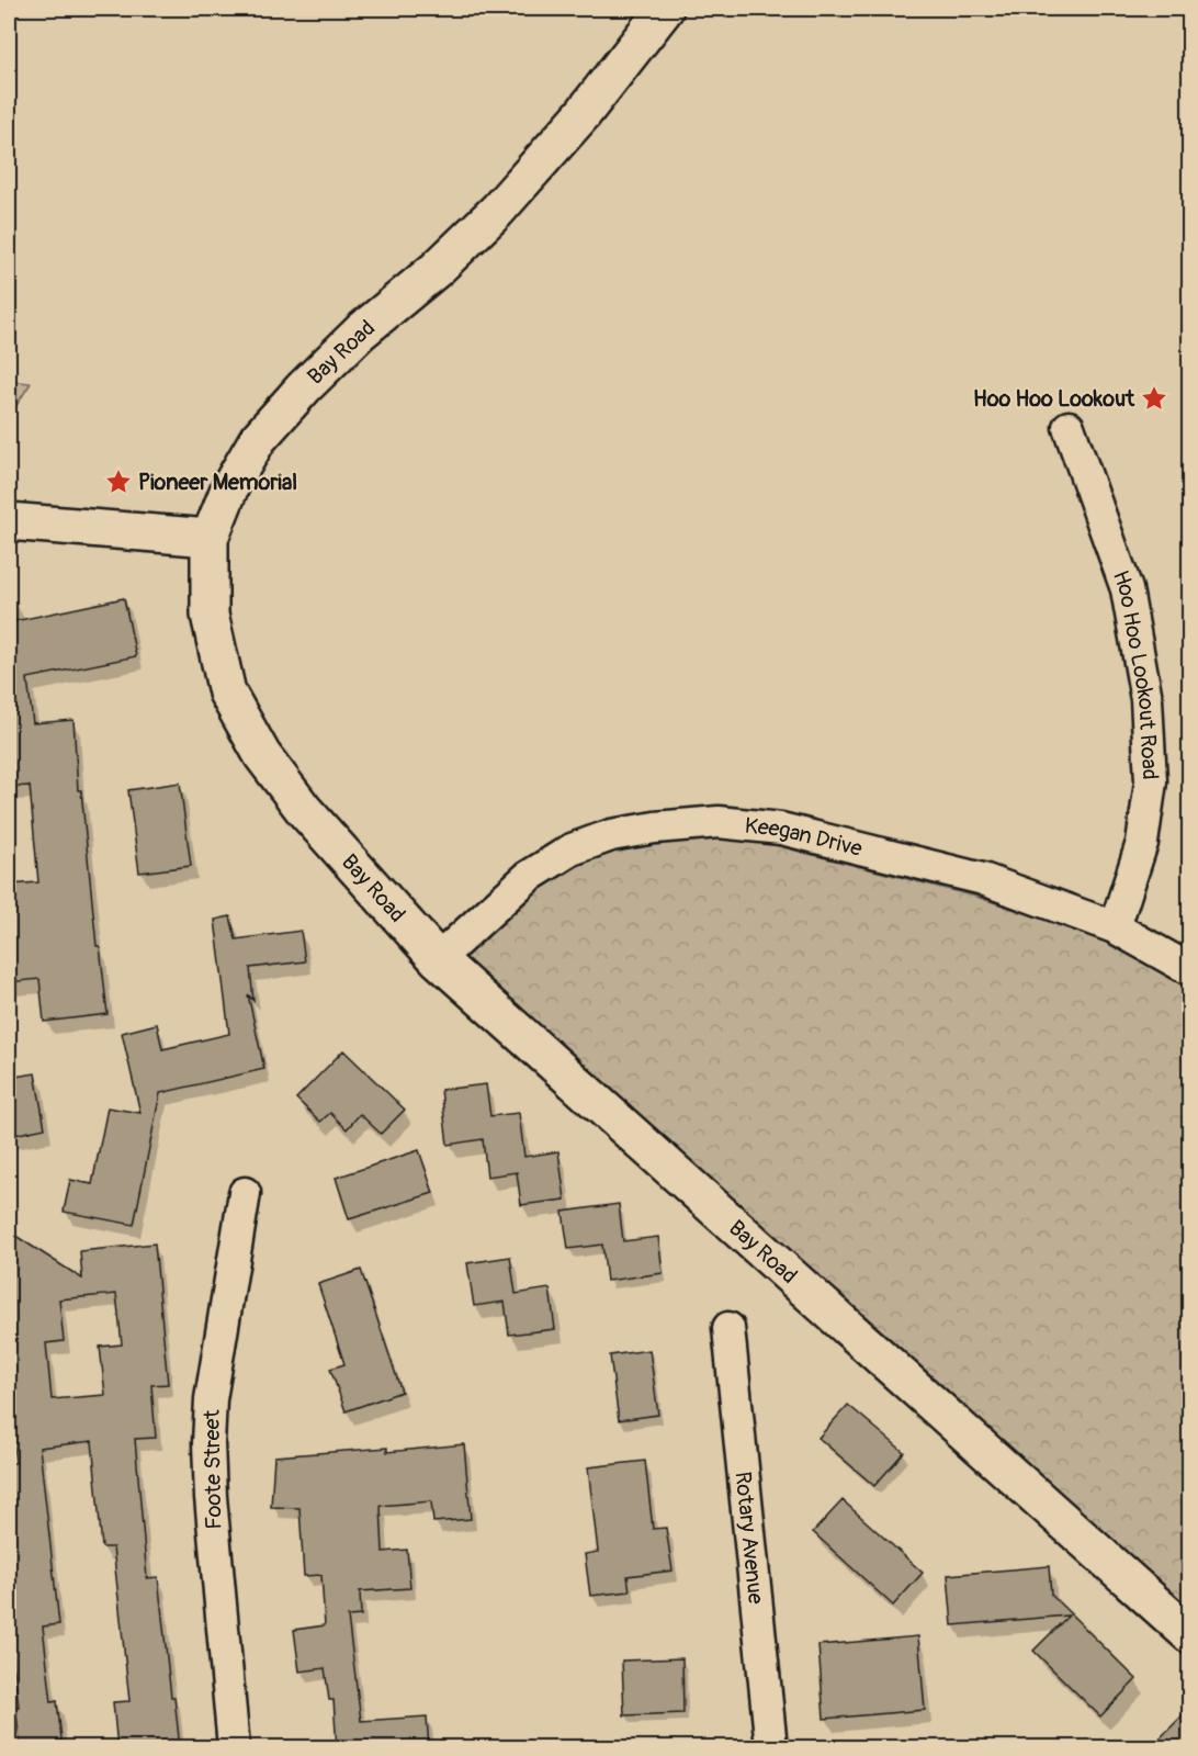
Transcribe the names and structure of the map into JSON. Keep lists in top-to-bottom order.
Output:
{
  "streets": {
    "main road": ["Bay Road"],
    "street": [
      "Hoo Hoo Lookout Road",
      "Keegan Drive",
      "Foote Street",
      "Rotary Avenue"
    ]
  },
  "crossings": [
    ["Bay Road", "Keegan Drive"],
    ["Hoo Hoo Lookout Road", "Keegan Drive"]
  ],
  "places": {
    "place": ["Hoo Hoo Lookout", "Pioneer Memorial"]
  }
}
